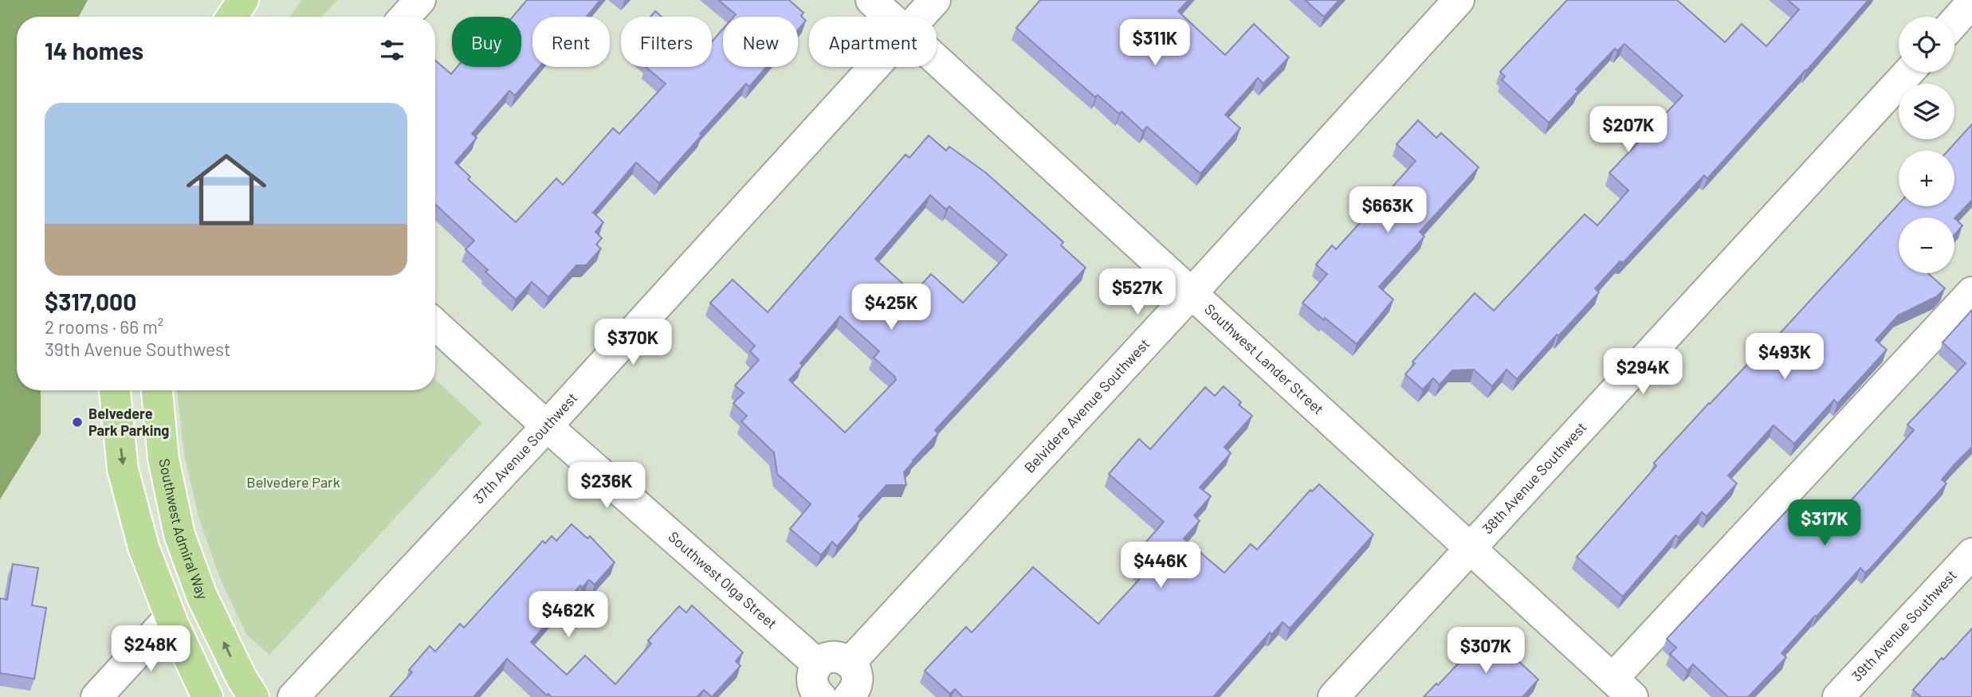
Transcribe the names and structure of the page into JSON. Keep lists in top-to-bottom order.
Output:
{
  "streets": {
    "main road": ["Southwest Admiral Way"],
    "street": [
      "Southwest Lander Street",
      "Belvidere Avenue Southwest",
      "37th Avenue Southwest",
      "38th Avenue Southwest",
      "Southwest Olga Street",
      "39th Avenue Southwest"
    ]
  },
  "crossings": [
    ["Southwest Lander Street", "Belvidere Avenue Southwest"],
    ["Southwest Lander Street", "38th Avenue Southwest"],
    ["Belvidere Avenue Southwest", "Southwest Olga Street"],
    ["37th Avenue Southwest", "Southwest Olga Street"]
  ],
  "parks": ["Belvedere Park"],
  "places": ["Belvedere Park Parking"],
  "page": {
    "map_buttons": ["+", "−"],
    "chip": [
      "Buy",
      "Rent",
      "Filters",
      "New",
      "Apartment"
    ],
    "heading": "14 homes",
    "price": [
      "$311K",
      "$207K",
      "$663K",
      "$527K",
      "$425K",
      "$370K",
      "$493K",
      "$294K",
      "$236K",
      "$317K",
      "$446K",
      "$462K",
      "$248K",
      "$307K"
    ],
    "list": [
      {
        "name": "$317,000",
        "note": "2 rooms · 66 m² · 39th Avenue Southwest"
      }
    ]
  }
}
